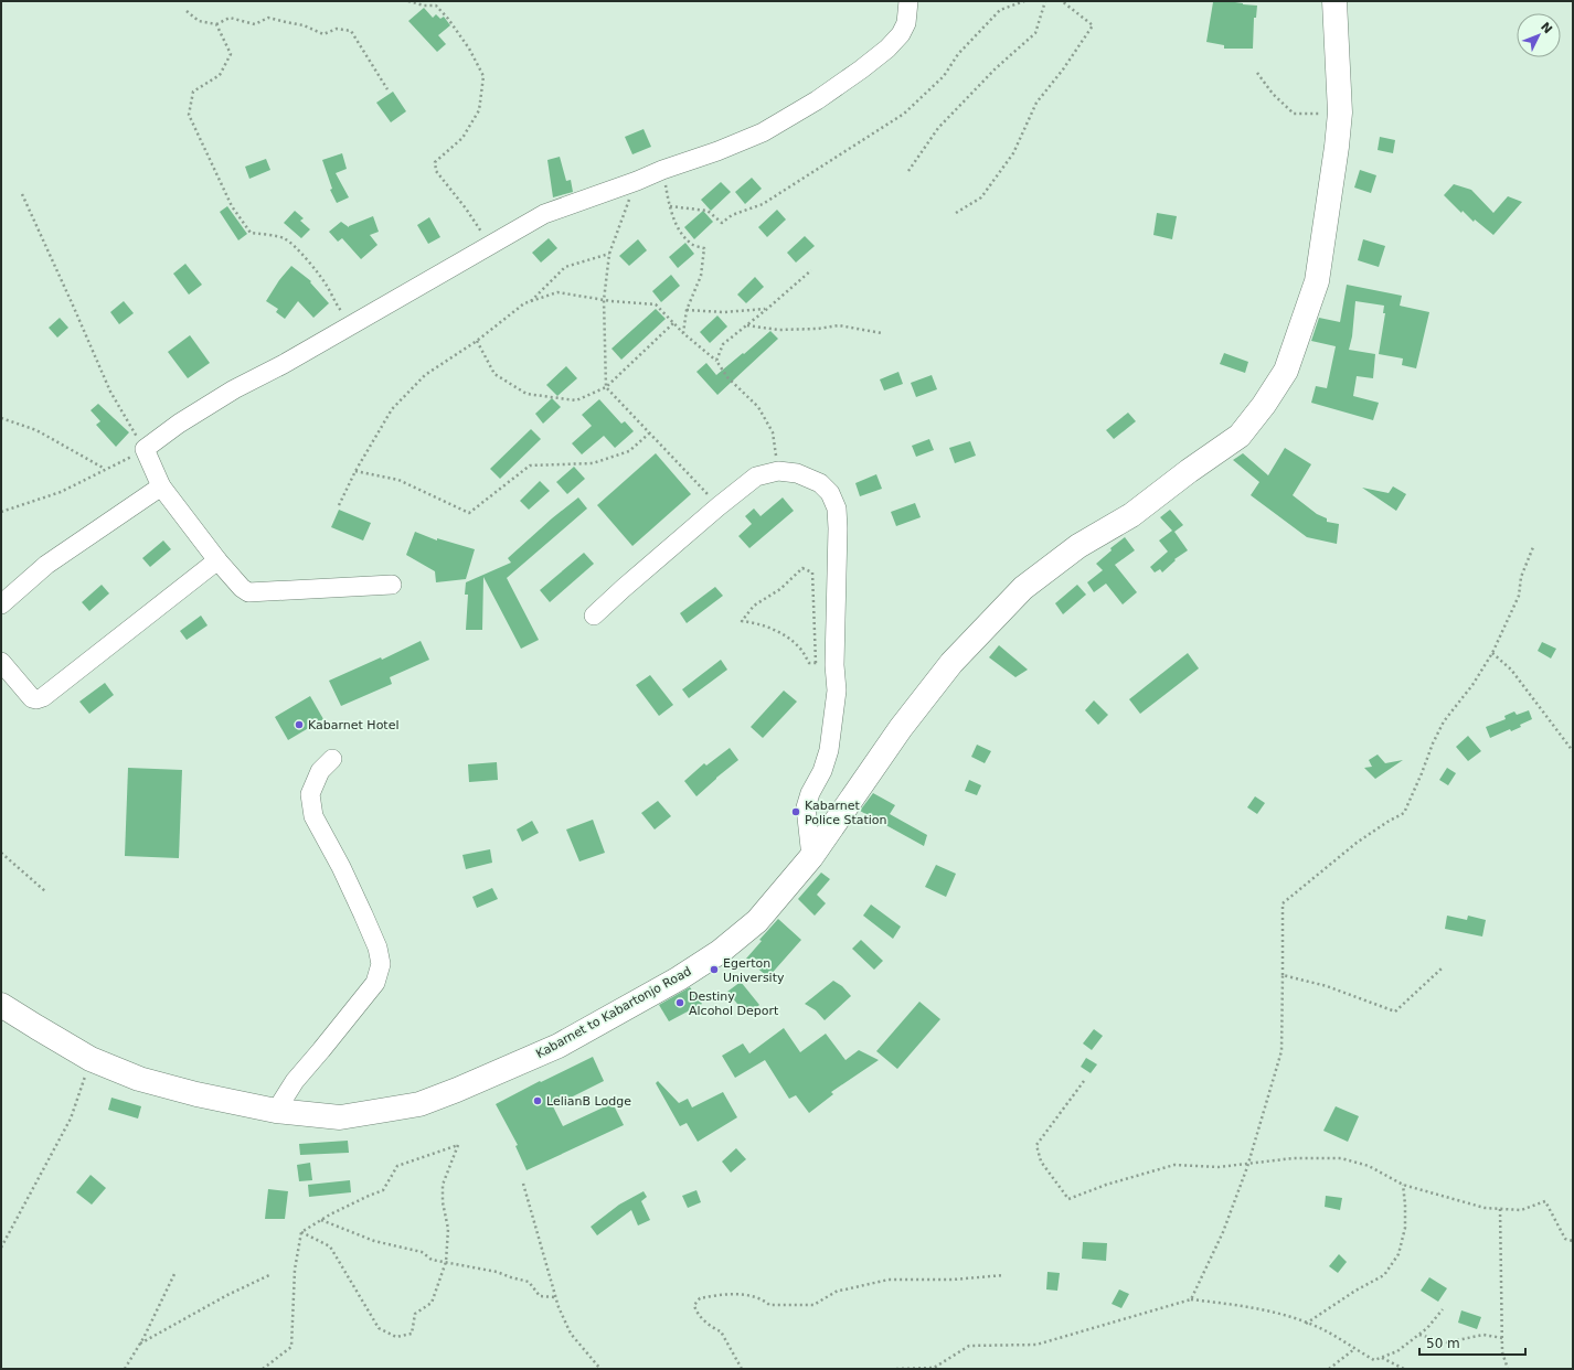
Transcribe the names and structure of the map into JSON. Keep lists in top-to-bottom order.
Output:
{
  "streets": {
    "main road": ["Kabarnet to Kabartonjo Road"]
  },
  "places": [
    "Kabarnet Hotel",
    "Kabarnet Police Station",
    "Egerton University",
    "Destiny Alcohol Deport",
    "LelianB Lodge"
  ],
  "scale_bar": "50 m",
  "north": "top right"
}
